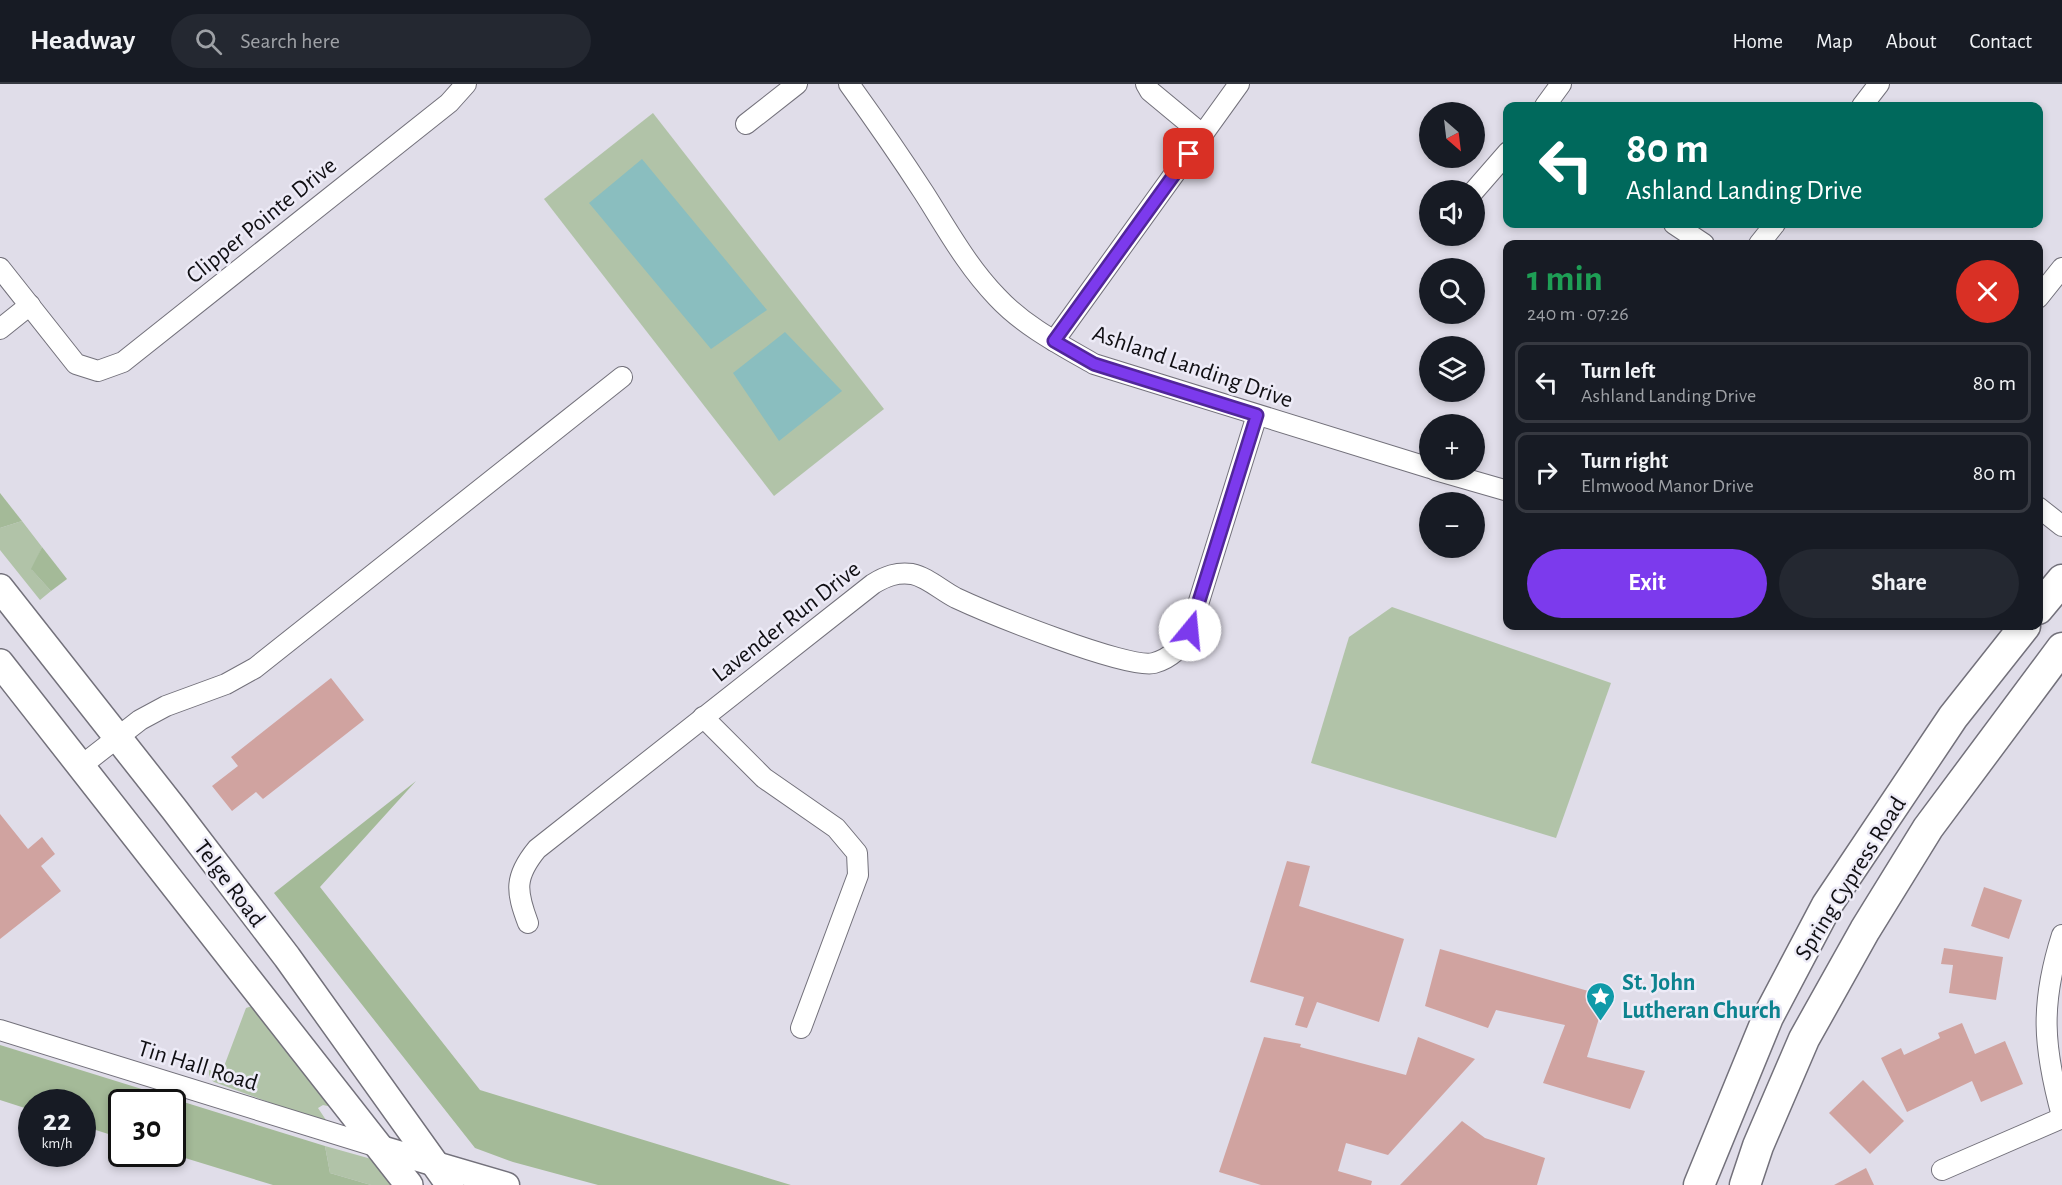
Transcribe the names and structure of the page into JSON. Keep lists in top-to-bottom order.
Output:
{
  "streets": {
    "main road": ["Spring Cypress Road", "Telge Road"],
    "street": [
      "Clipper Pointe Drive",
      "Ashland Landing Drive",
      "Lavender Run Drive",
      "Tin Hall Road"
    ]
  },
  "crossings": [
    ["Ashland Landing Drive", "Lavender Run Drive"],
    ["Telge Road", "Tin Hall Road"]
  ],
  "places": {
    "place": ["St. John Lutheran Church"]
  },
  "north": "bottom right",
  "page": {
    "header": "Headway",
    "search": "Search here",
    "nav": [
      "Home",
      "Map",
      "About",
      "Contact"
    ],
    "map_buttons": ["+", "−"],
    "turn": ["80 m", "Ashland Landing Drive"],
    "heading": ["1 min", "240 m · 07:26"],
    "list": [
      {
        "name": "Turn left",
        "note": "Ashland Landing Drive",
        "value": "80 m"
      },
      {
        "name": "Turn right",
        "note": "Elmwood Manor Drive",
        "value": "80 m"
      }
    ],
    "buttons": ["Exit", "Share"],
    "speed": "22 km/h",
    "limit": "30"
  }
}
